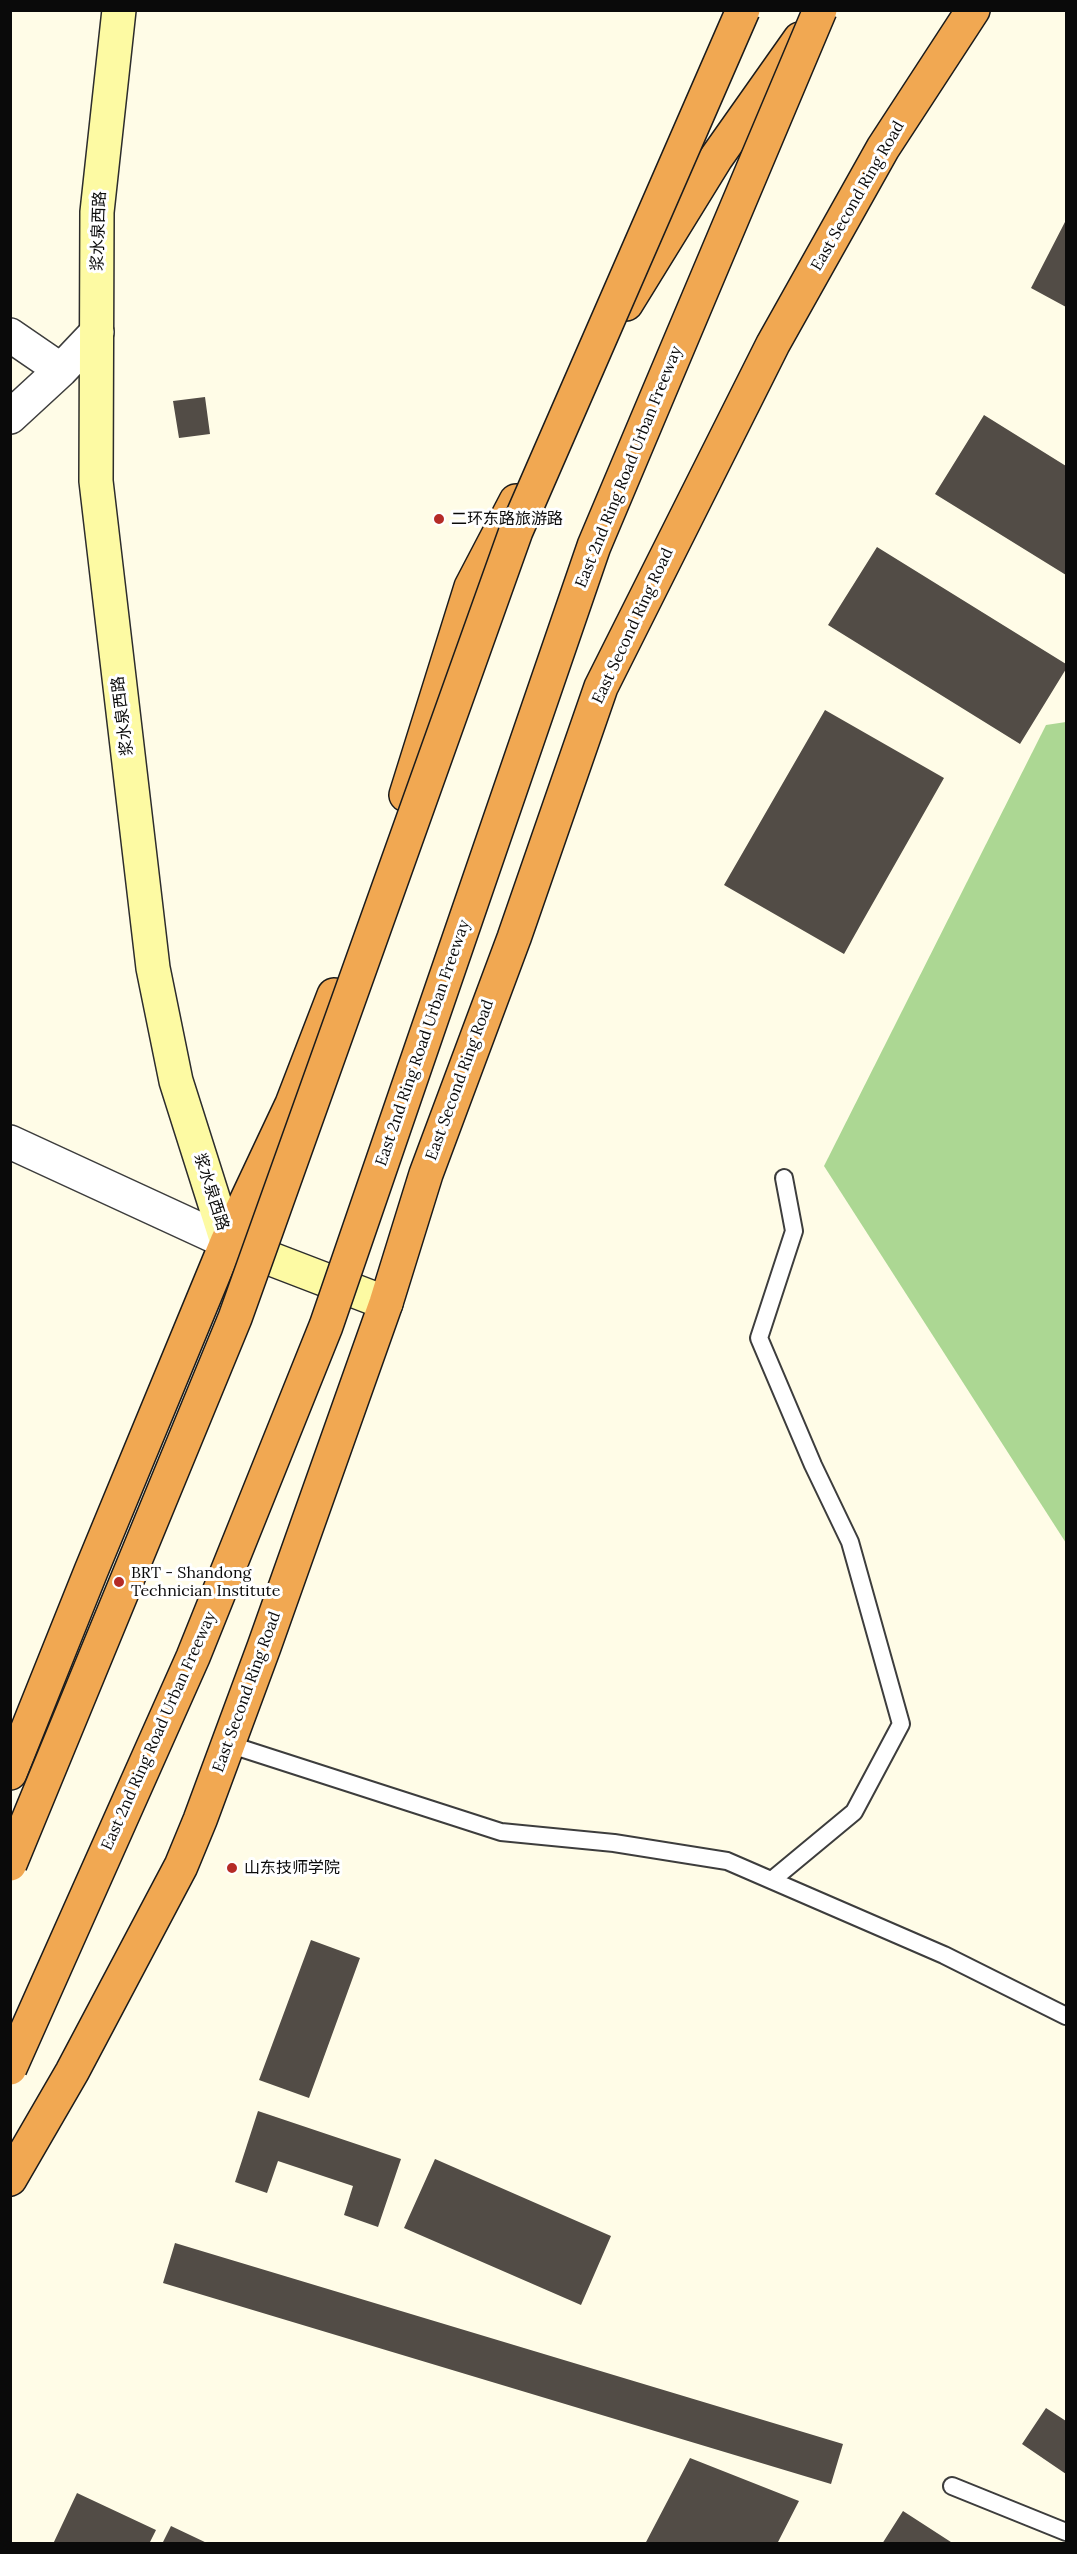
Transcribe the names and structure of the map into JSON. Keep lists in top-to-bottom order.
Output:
{
  "streets": {
    "highway": ["East Second Ring Road", "East 2nd Ring Road Urban Freeway"],
    "street": ["浆水泉西路"]
  },
  "crossings": [
    ["East Second Ring Road", "浆水泉西路"]
  ],
  "places": ["二环东路旅游路", "BRT - Shandong Technician Institute", "山东技师学院"]
}
